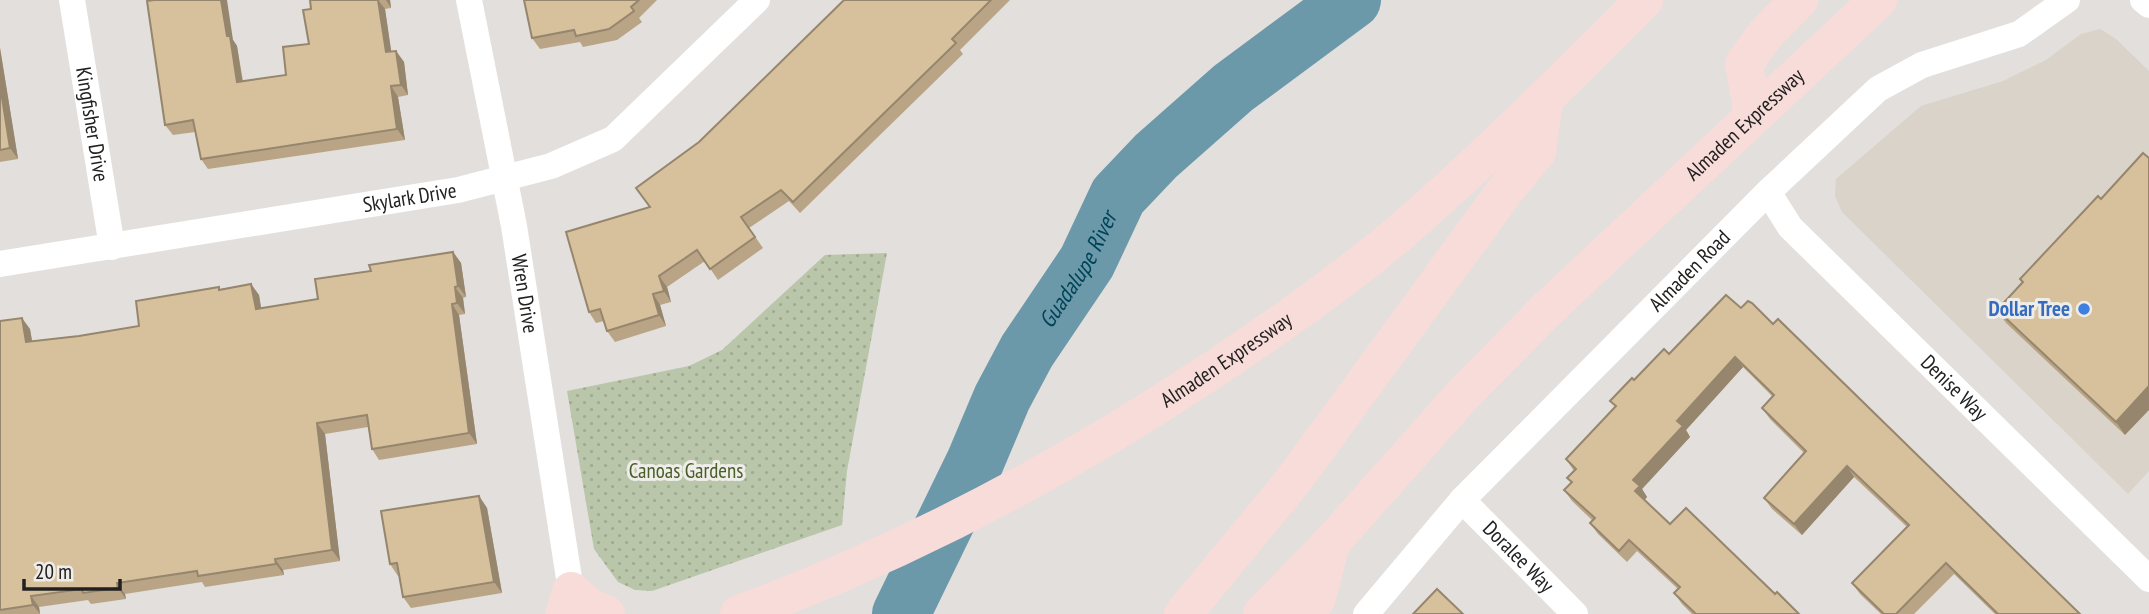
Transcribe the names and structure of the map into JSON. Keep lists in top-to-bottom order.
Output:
{
  "streets": {
    "main road": ["Almaden Expressway"],
    "street": [
      "Kingfisher Drive",
      "Skylark Drive",
      "Almaden Road",
      "Wren Drive",
      "Denise Way",
      "Doralee Way"
    ]
  },
  "crossings": [
    ["Kingfisher Drive", "Skylark Drive"],
    ["Skylark Drive", "Wren Drive"],
    ["Almaden Road", "Denise Way"],
    ["Almaden Road", "Doralee Way"]
  ],
  "water": ["Guadalupe River"],
  "parks": ["Canoas Gardens"],
  "places": ["Dollar Tree"],
  "scale_bar": "20 m"
}
